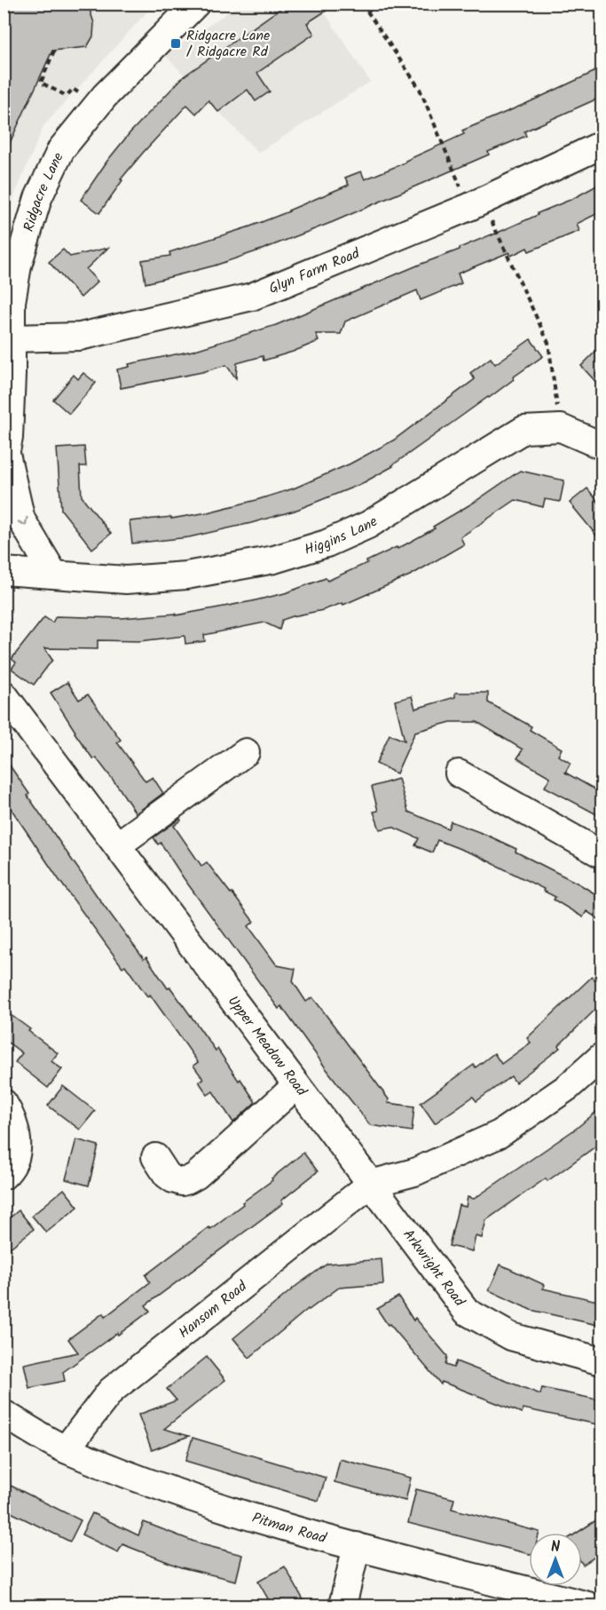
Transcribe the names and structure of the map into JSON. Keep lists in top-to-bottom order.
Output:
{
  "streets": {
    "street": [
      "Ridgacre Lane",
      "Glyn Farm Road",
      "Higgins Lane",
      "Upper Meadow Road",
      "Arkwright Road",
      "Hansom Road",
      "Pitman Road"
    ]
  },
  "crossings": [
    ["Ridgacre Lane", "Glyn Farm Road"],
    ["Upper Meadow Road", "Arkwright Road"],
    ["Upper Meadow Road", "Hansom Road"],
    ["Arkwright Road", "Hansom Road"],
    ["Hansom Road", "Pitman Road"]
  ],
  "places": {
    "transit": ["Ridgacre Lane / Ridgacre Rd"]
  },
  "north": "top"
}
